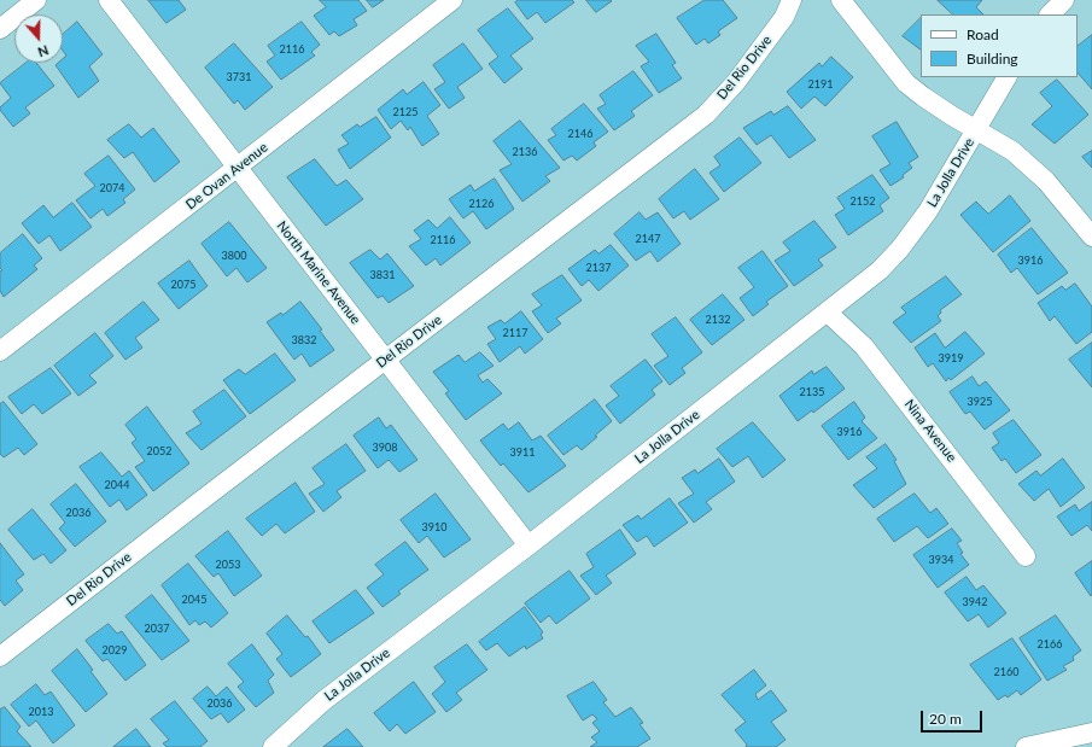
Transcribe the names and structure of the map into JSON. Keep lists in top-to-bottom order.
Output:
{
  "streets": {
    "street": [
      "Del Rio Drive",
      "La Jolla Drive",
      "De Ovan Avenue",
      "North Marine Avenue",
      "Nina Avenue"
    ]
  },
  "crossings": [
    ["Del Rio Drive", "North Marine Avenue"],
    ["La Jolla Drive", "North Marine Avenue"],
    ["La Jolla Drive", "Nina Avenue"],
    ["De Ovan Avenue", "North Marine Avenue"]
  ],
  "house_numbers": [
    "2116",
    "3731",
    "2191",
    "2125",
    "2146",
    "2136",
    "2074",
    "2152",
    "2126",
    "2147",
    "2116",
    "3800",
    "3916",
    "2137",
    "3831",
    "2075",
    "2132",
    "2117",
    "3832",
    "3919",
    "2135",
    "3925",
    "3916",
    "3908",
    "2052",
    "3911",
    "2044",
    "2036",
    "3910",
    "3934",
    "2053",
    "2045",
    "3942",
    "2037",
    "2166",
    "2029",
    "2160",
    "2036",
    "2013"
  ],
  "legend": ["Road", "Building"],
  "scale_bar": "20 m",
  "north": "bottom"
}
